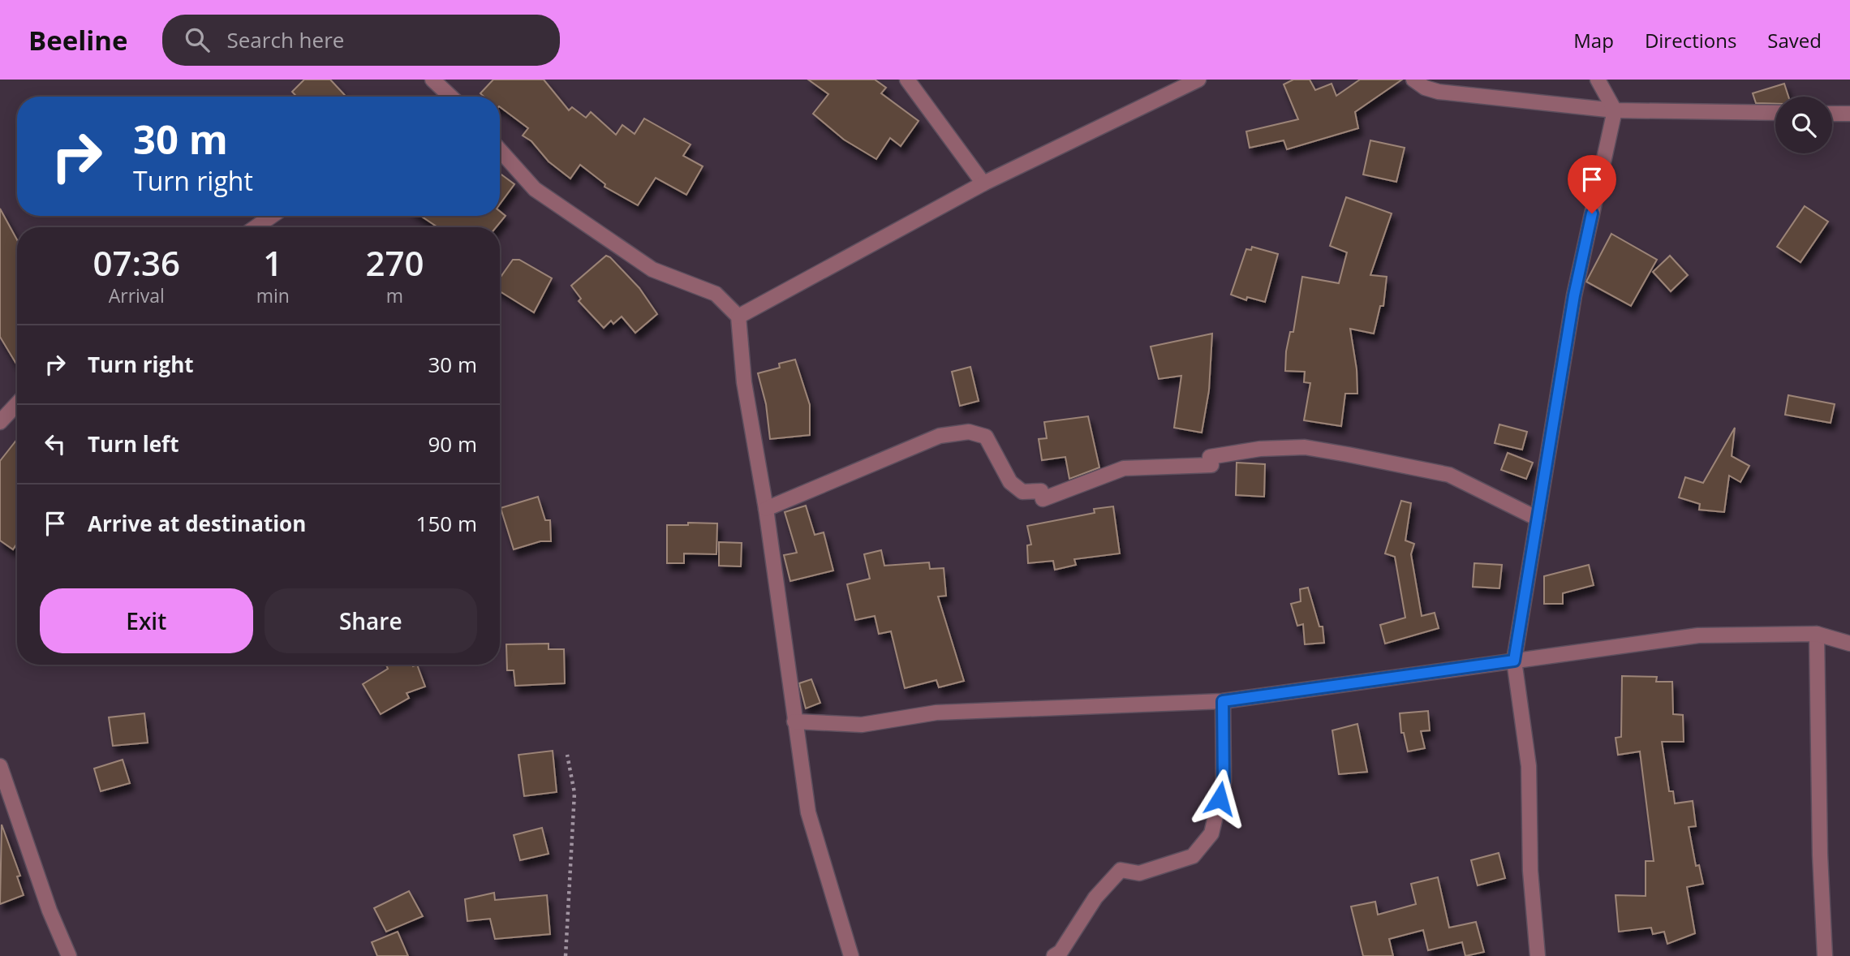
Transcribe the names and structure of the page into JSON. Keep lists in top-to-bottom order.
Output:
{
  "page": {
    "header": "Beeline",
    "search": "Search here",
    "nav": ["Map", "Directions", "Saved"],
    "turn": ["30 m", "Turn right"],
    "eta": [
      "07:36",
      "Arrival",
      "1",
      "min",
      "270",
      "m"
    ],
    "list": [
      {
        "name": "Turn right",
        "value": "30 m"
      },
      {
        "name": "Turn left",
        "value": "90 m"
      },
      {
        "name": "Arrive at destination",
        "value": "150 m"
      }
    ],
    "buttons": ["Exit", "Share"]
  }
}
